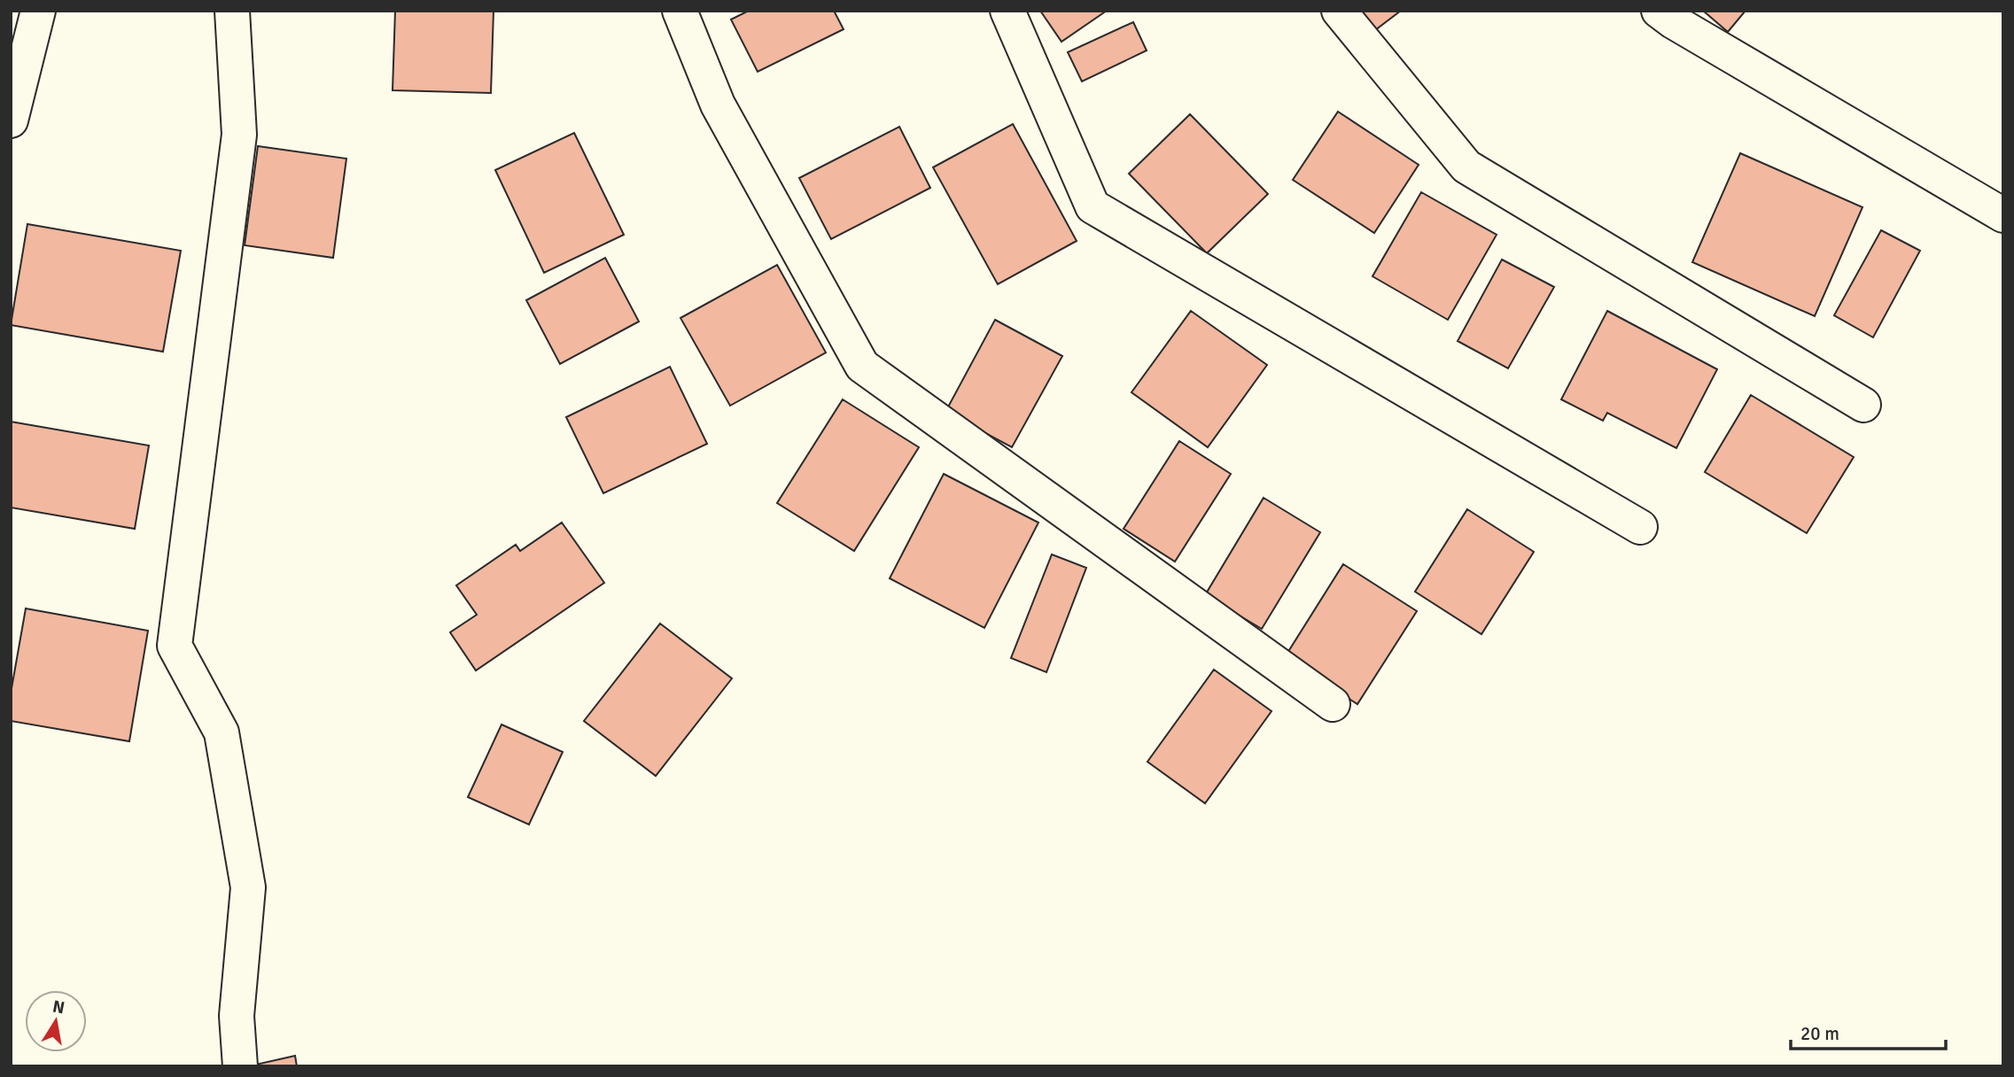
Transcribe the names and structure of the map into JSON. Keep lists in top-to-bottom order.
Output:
{
  "scale_bar": "20 m",
  "north": "top"
}
